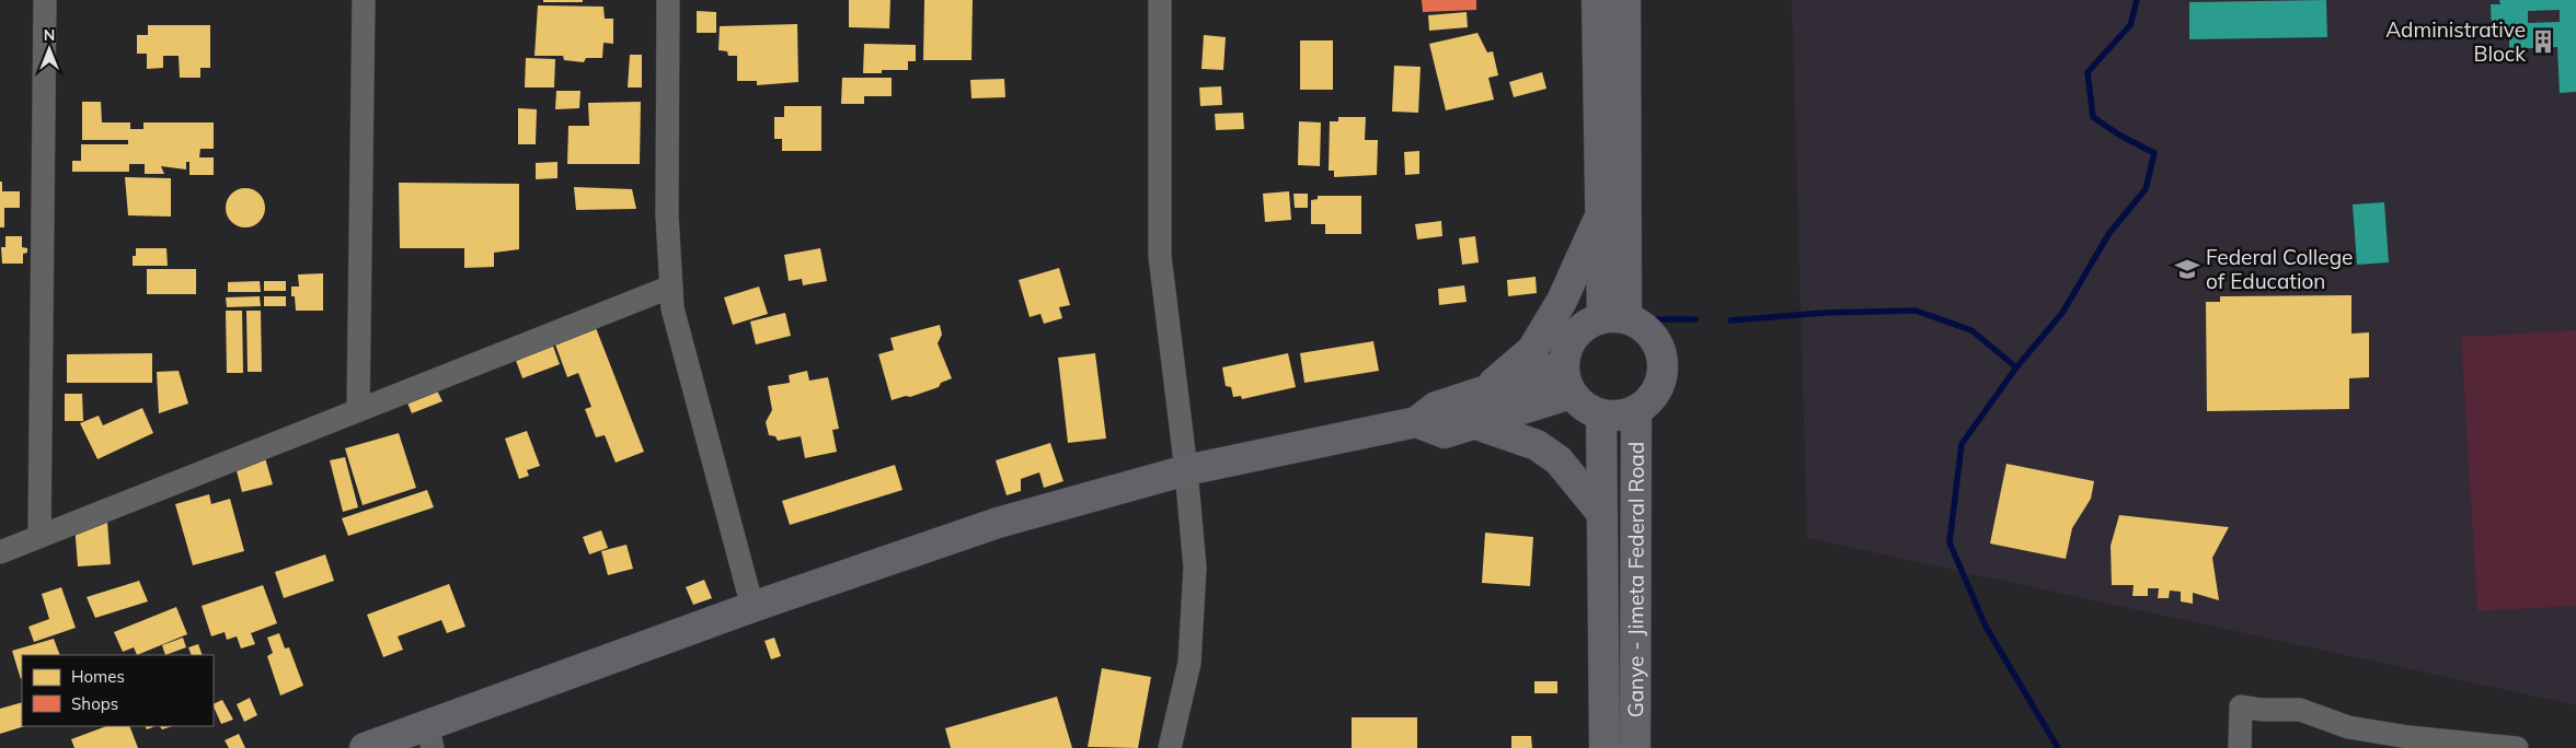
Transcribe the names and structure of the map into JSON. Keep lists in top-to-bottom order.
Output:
{
  "streets": {
    "main road": ["Ganye - Jimeta Federal Road"]
  },
  "places": {
    "building": ["Administrative Block"],
    "school or university": ["Federal College of Education"]
  },
  "legend": ["Homes", "Shops"],
  "north": "top"
}
